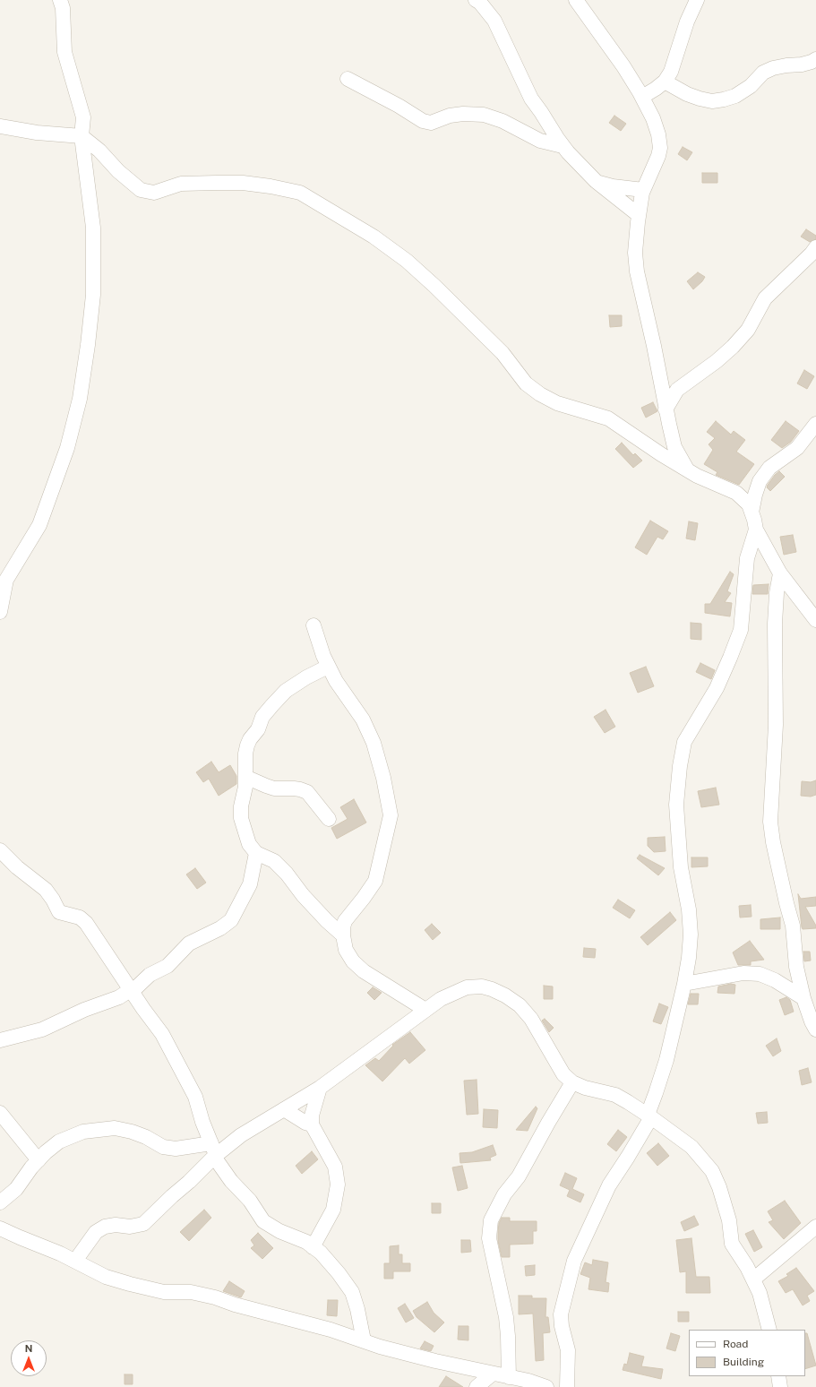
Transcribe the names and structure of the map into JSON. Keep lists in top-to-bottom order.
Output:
{
  "legend": ["Road", "Building"],
  "north": "top"
}
